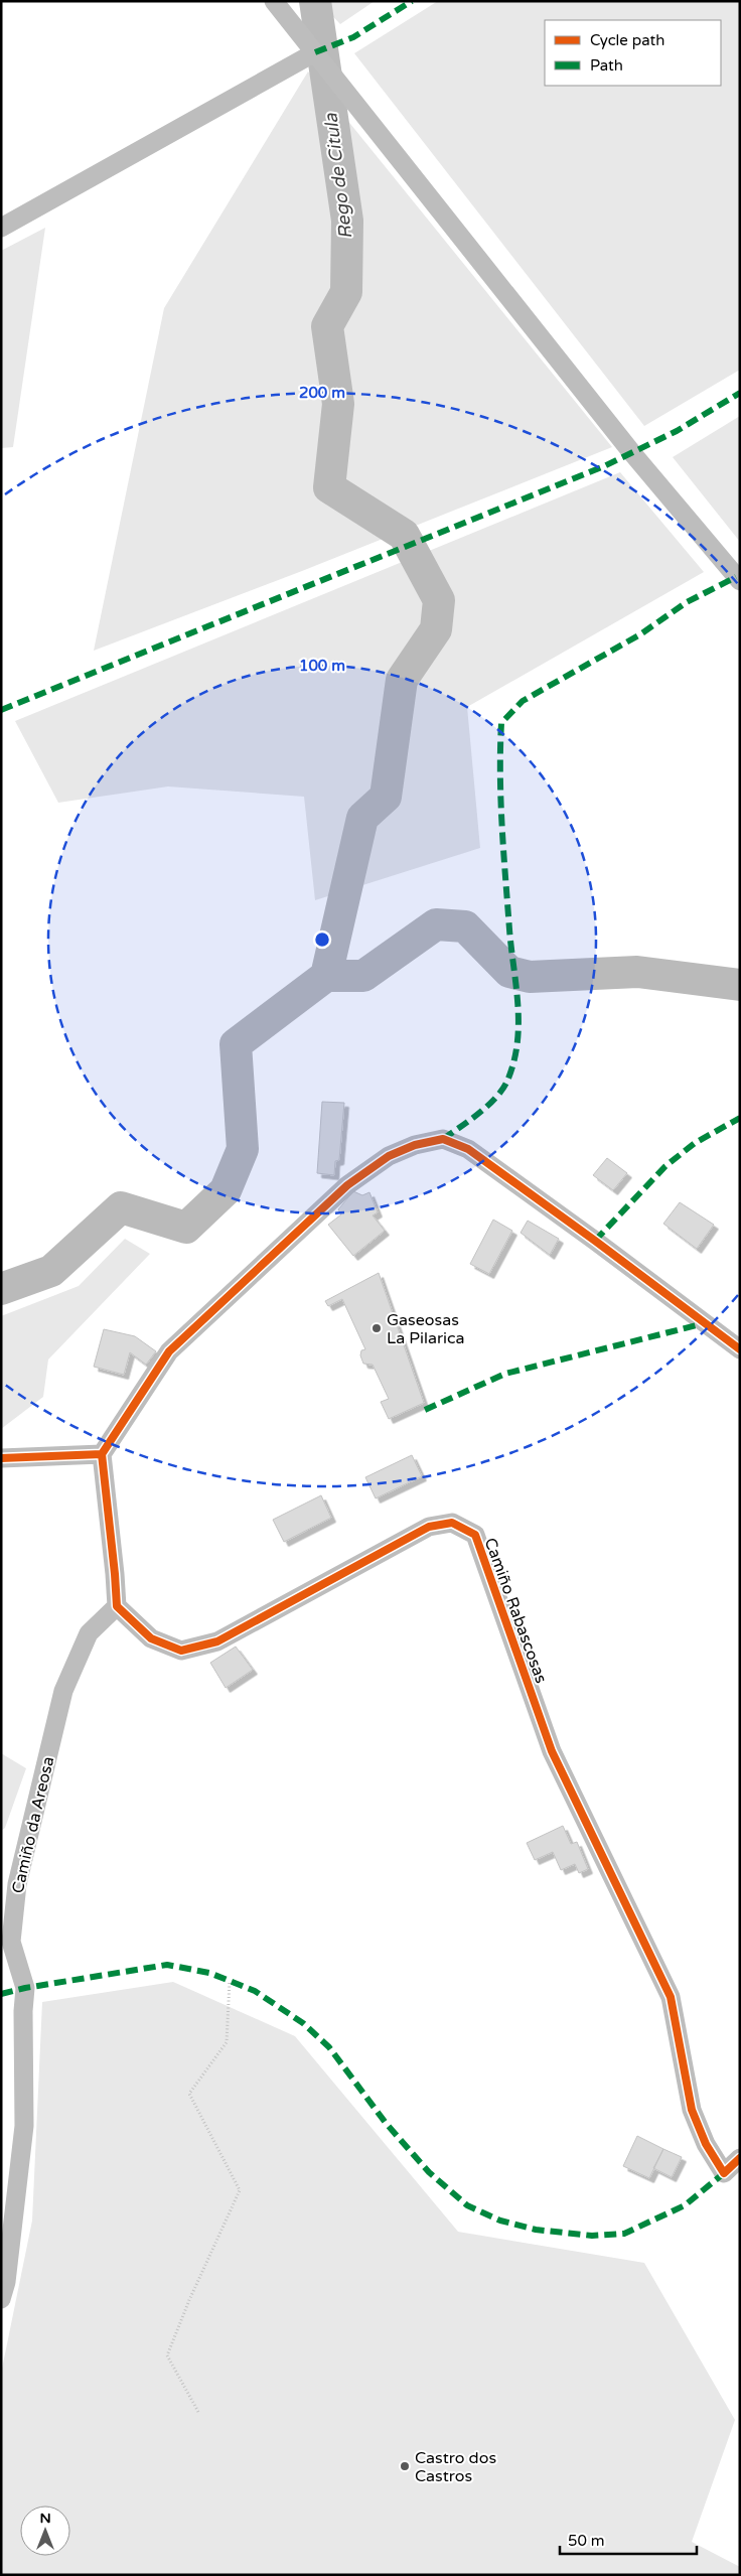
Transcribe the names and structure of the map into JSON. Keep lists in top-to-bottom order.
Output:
{
  "streets": {
    "street": ["Camiño Rabascosas", "Camiño da Areosa"]
  },
  "crossings": [
    ["Camiño Rabascosas", "Camiño da Areosa"]
  ],
  "water": ["Rego de Citula"],
  "places": ["Gaseosas La Pilarica", "Castro dos Castros"],
  "legend": ["Cycle path", "Path"],
  "scale_bar": "50 m",
  "north": "top",
  "rings": ["200 m", "100 m"]
}
